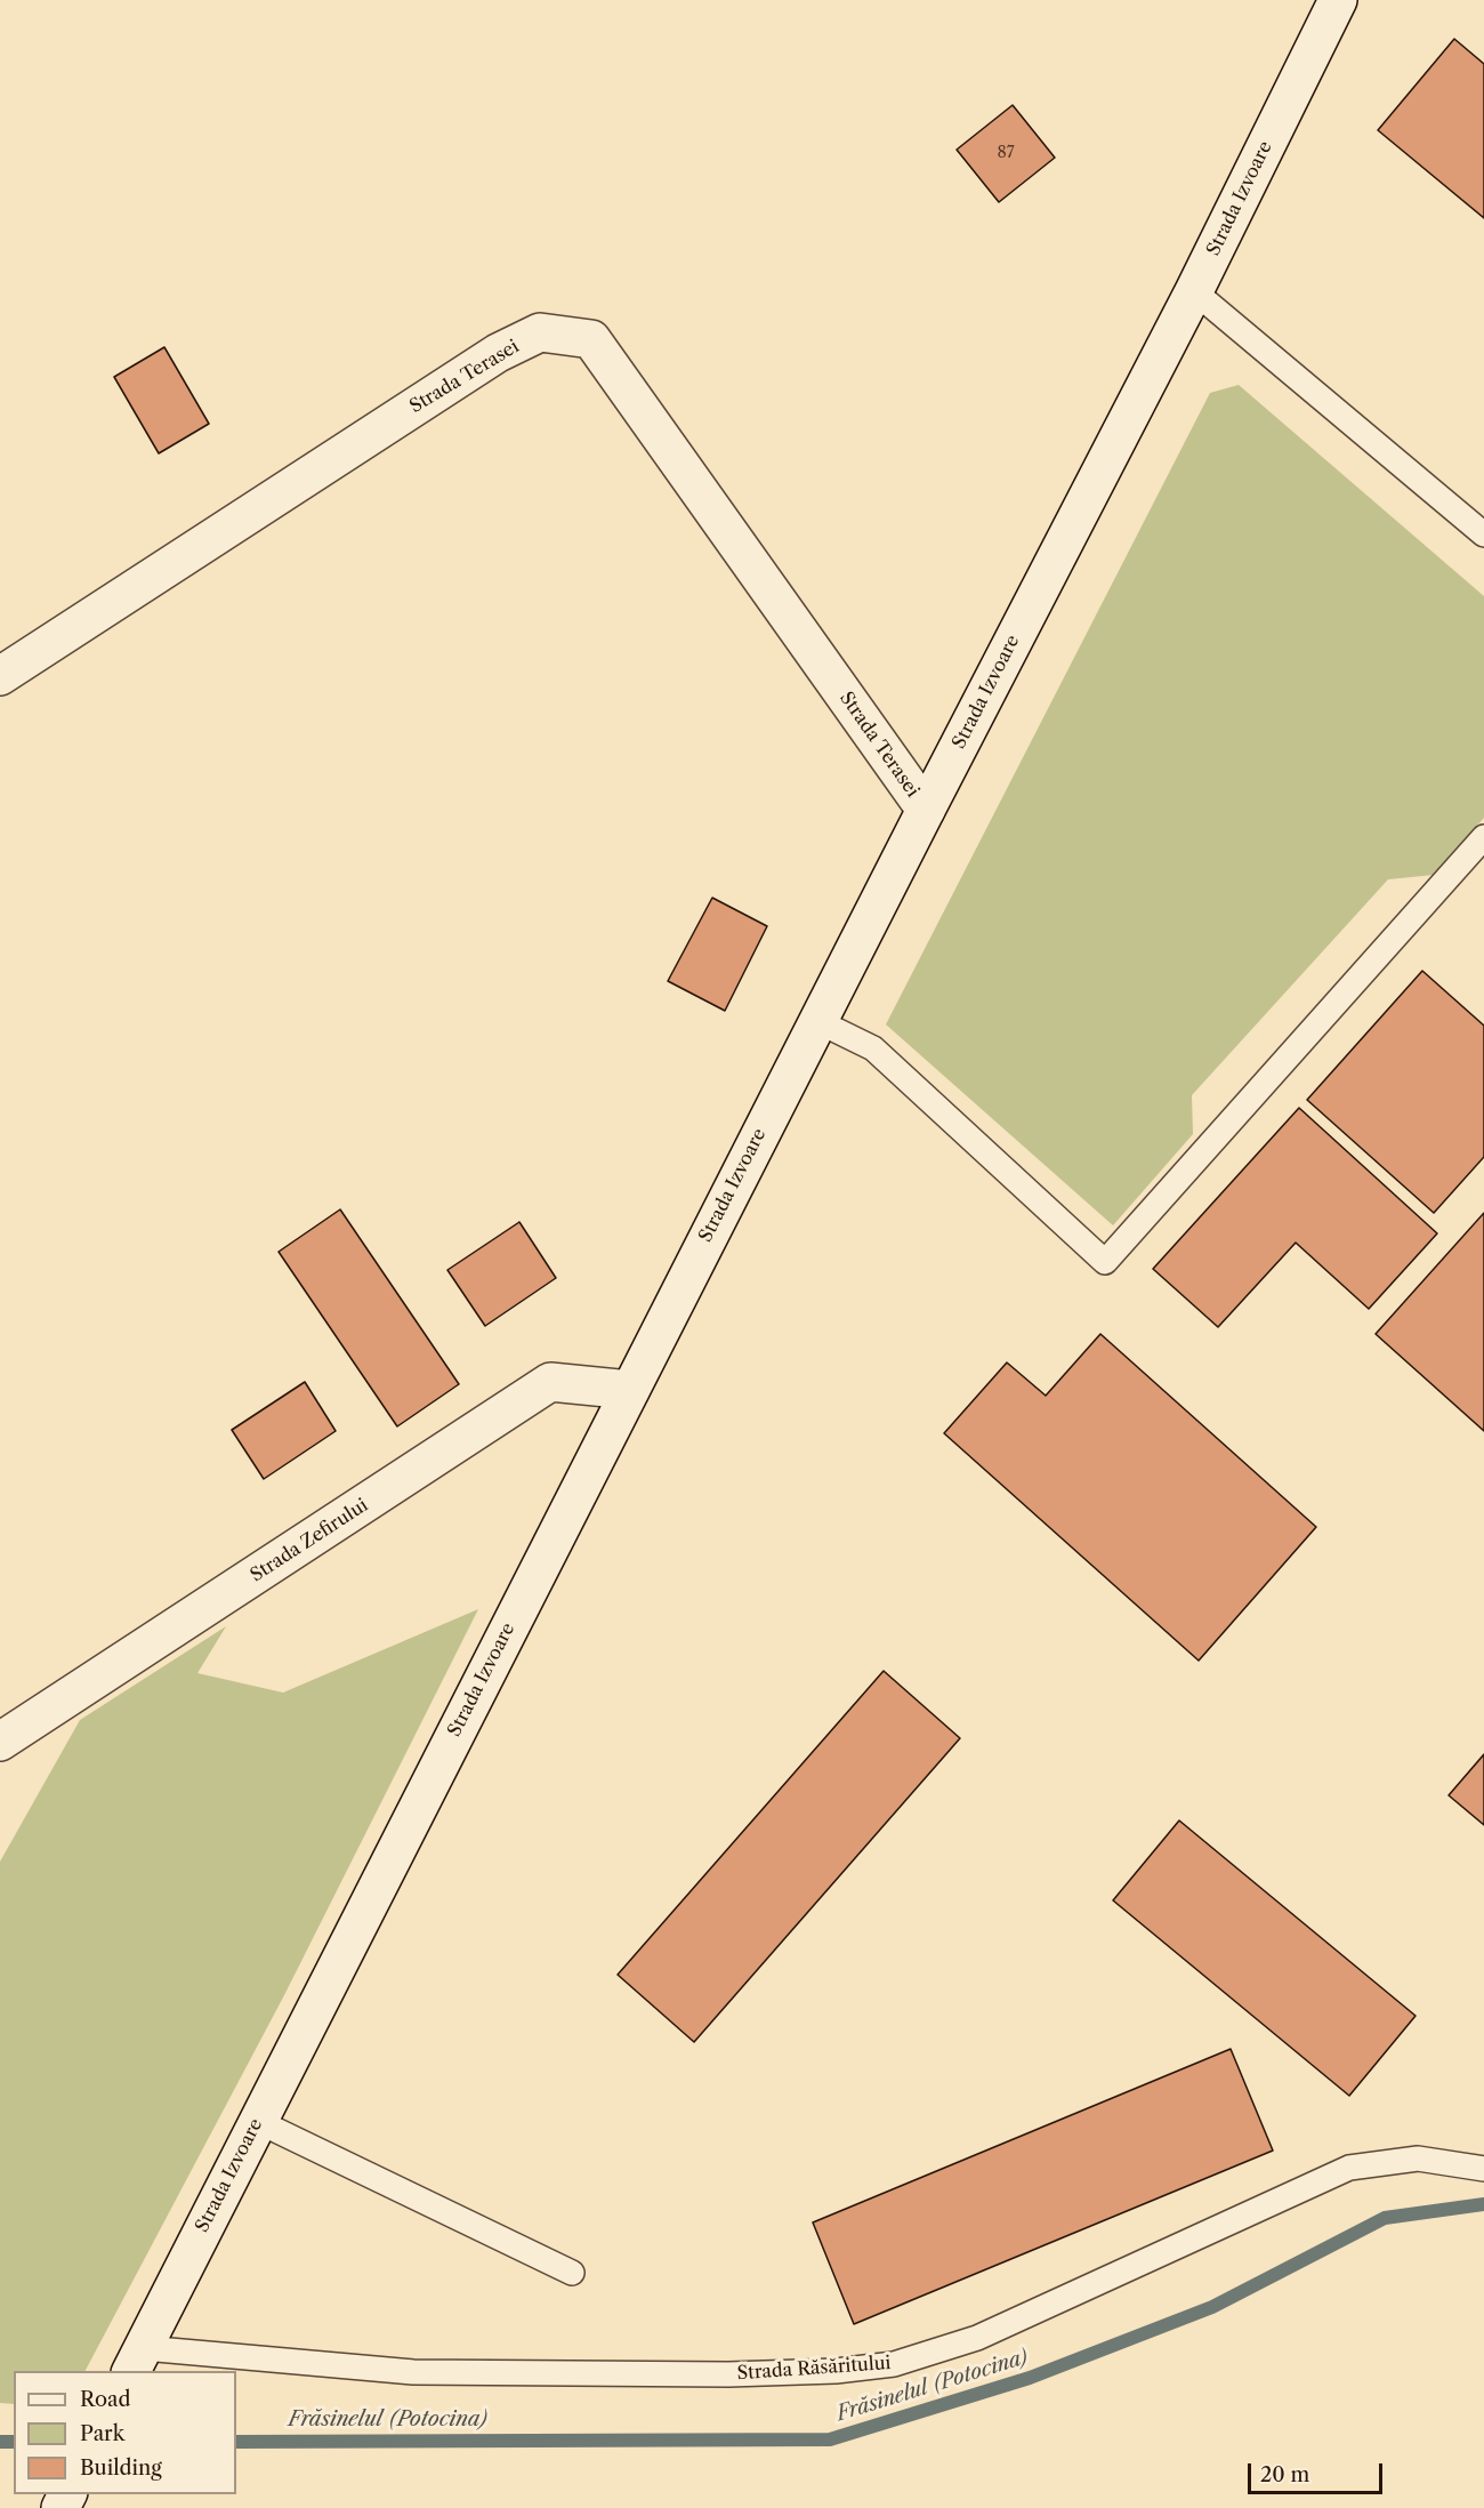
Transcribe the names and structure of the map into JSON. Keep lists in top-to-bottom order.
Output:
{
  "streets": {
    "main road": ["Strada Izvoare", "Strada Terasei", "Strada Zefirului"],
    "lane": ["Strada Răsăritului"]
  },
  "crossings": [
    ["Strada Izvoare", "Strada Terasei"],
    ["Strada Izvoare", "Strada Zefirului"],
    ["Strada Izvoare", "Strada Răsăritului"]
  ],
  "water": ["Frăsinelul (Potocina)"],
  "house_numbers": ["87"],
  "legend": ["Road", "Park", "Building"],
  "scale_bar": "20 m"
}
